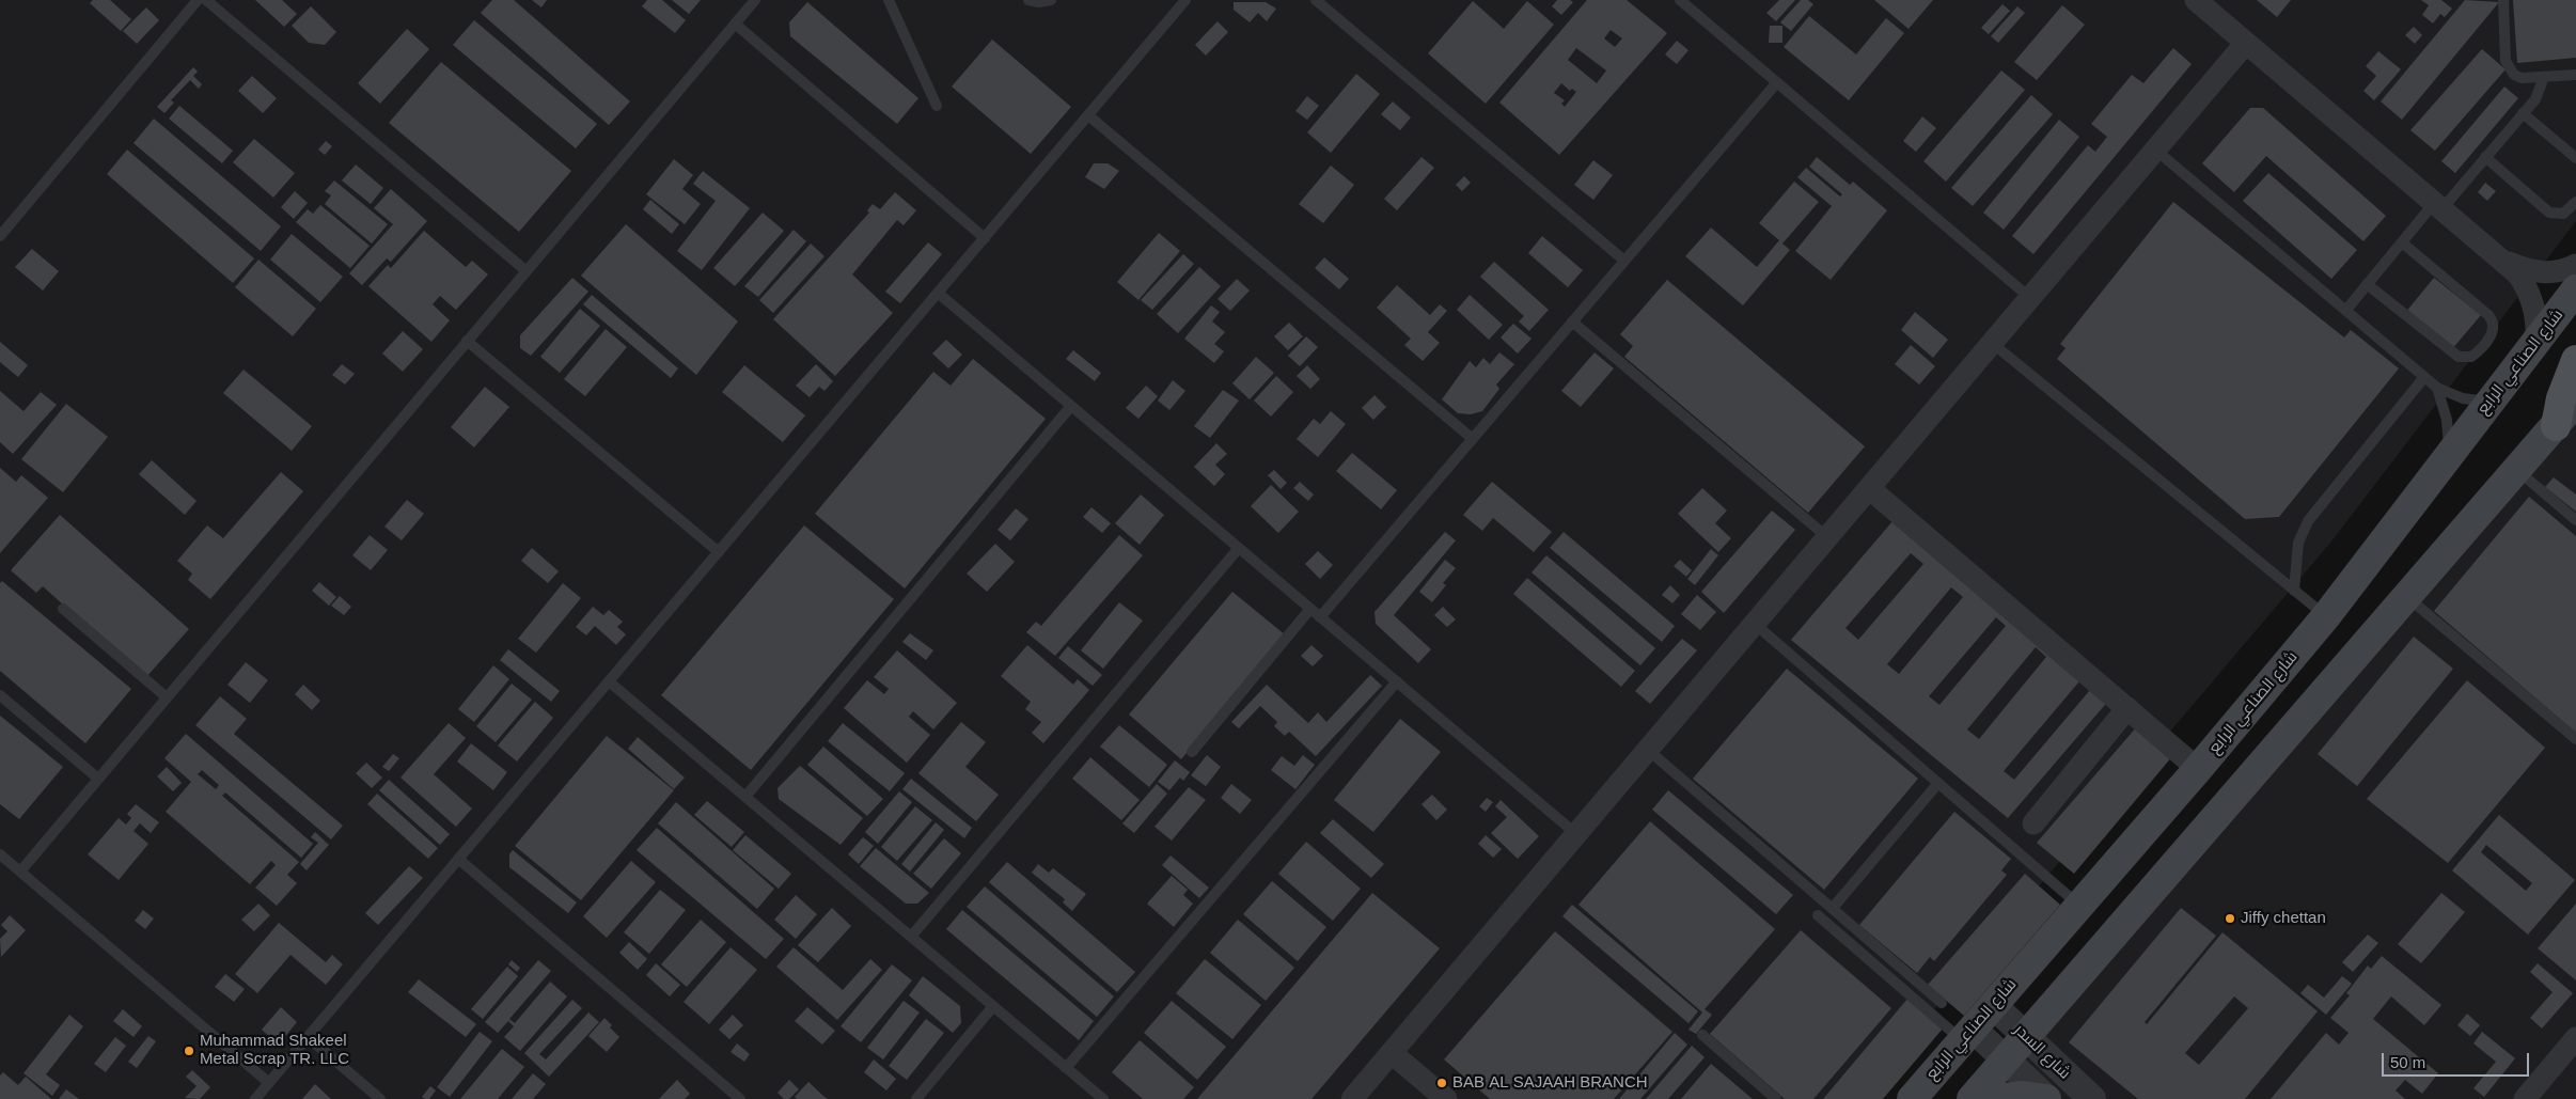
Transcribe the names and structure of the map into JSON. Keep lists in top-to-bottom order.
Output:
{
  "streets": {
    "main road": ["شارع الصناعي الرابع"],
    "street": ["شارع السدر"]
  },
  "crossings": [
    ["شارع الصناعي الرابع", "شارع السدر"]
  ],
  "places": ["Jiffy chettan", "Muhammad Shakeel Metal Scrap TR. LLC", "BAB AL SAJAAH BRANCH"],
  "scale_bar": "50 m"
}
